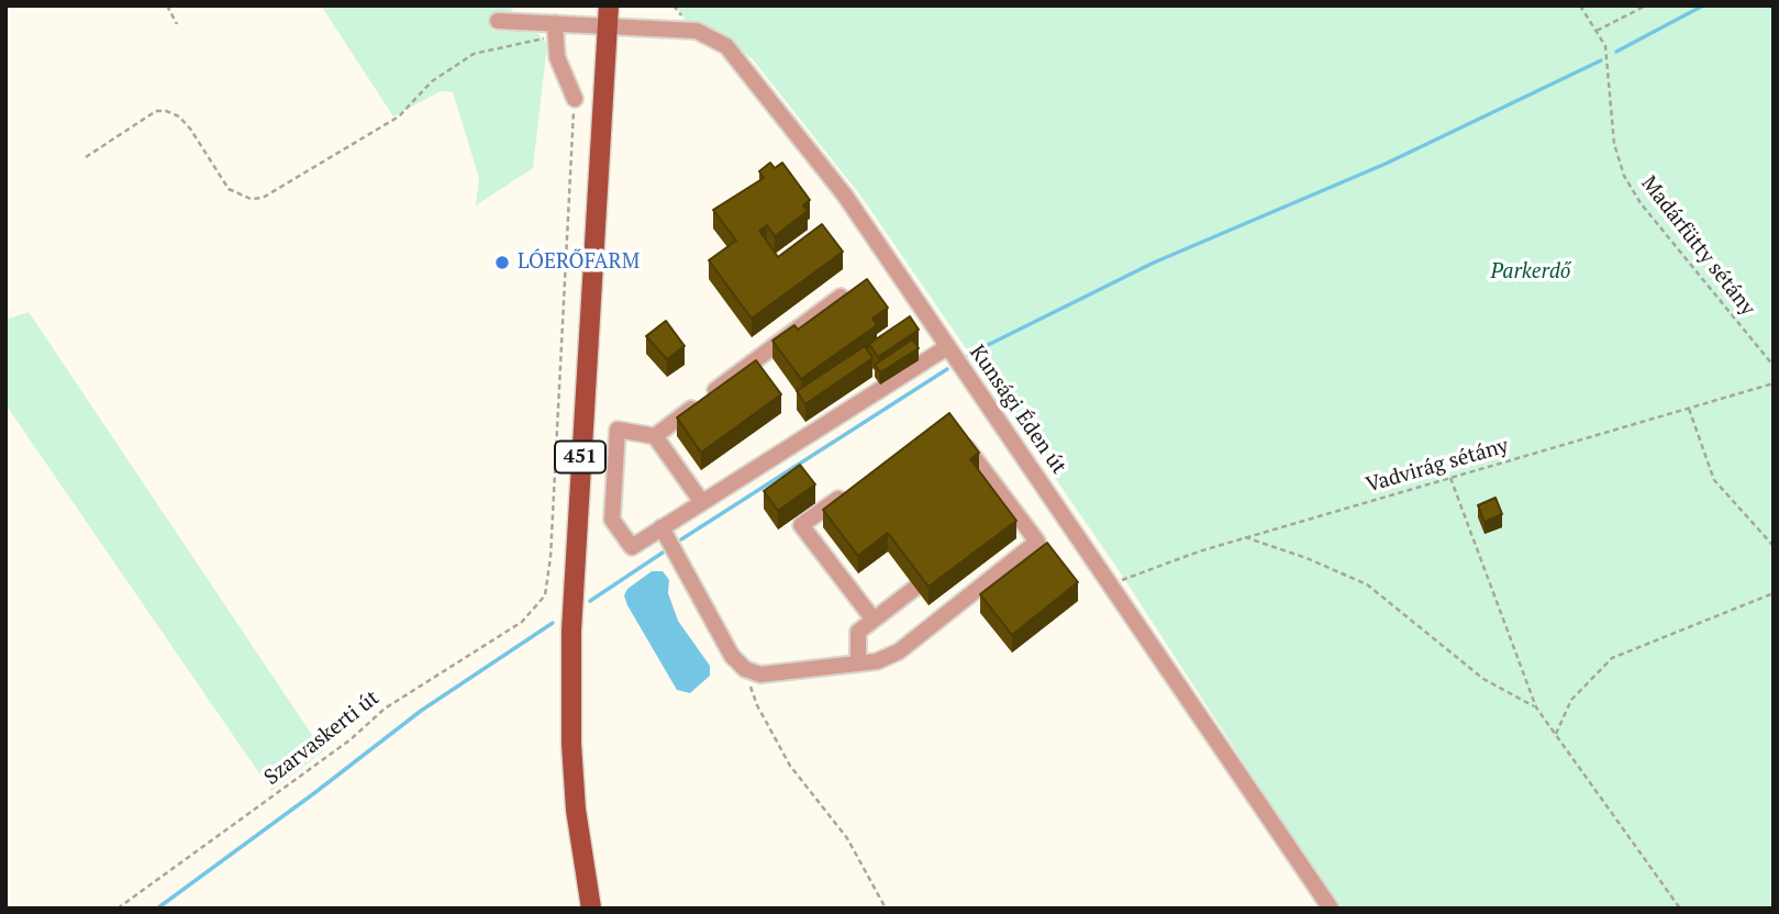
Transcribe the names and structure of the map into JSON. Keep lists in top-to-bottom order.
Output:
{
  "streets": {
    "main road": ["451"],
    "street": ["Kunsági Éden út"],
    "path": ["Madárfütty sétány", "Vadvirág sétány", "Szarvaskerti út"]
  },
  "crossings": [
    ["Kunsági Éden út", "451"],
    ["Kunsági Éden út", "Vadvirág sétány"]
  ],
  "parks": ["Parkerdő"],
  "places": ["LÓERŐFARM"]
}
